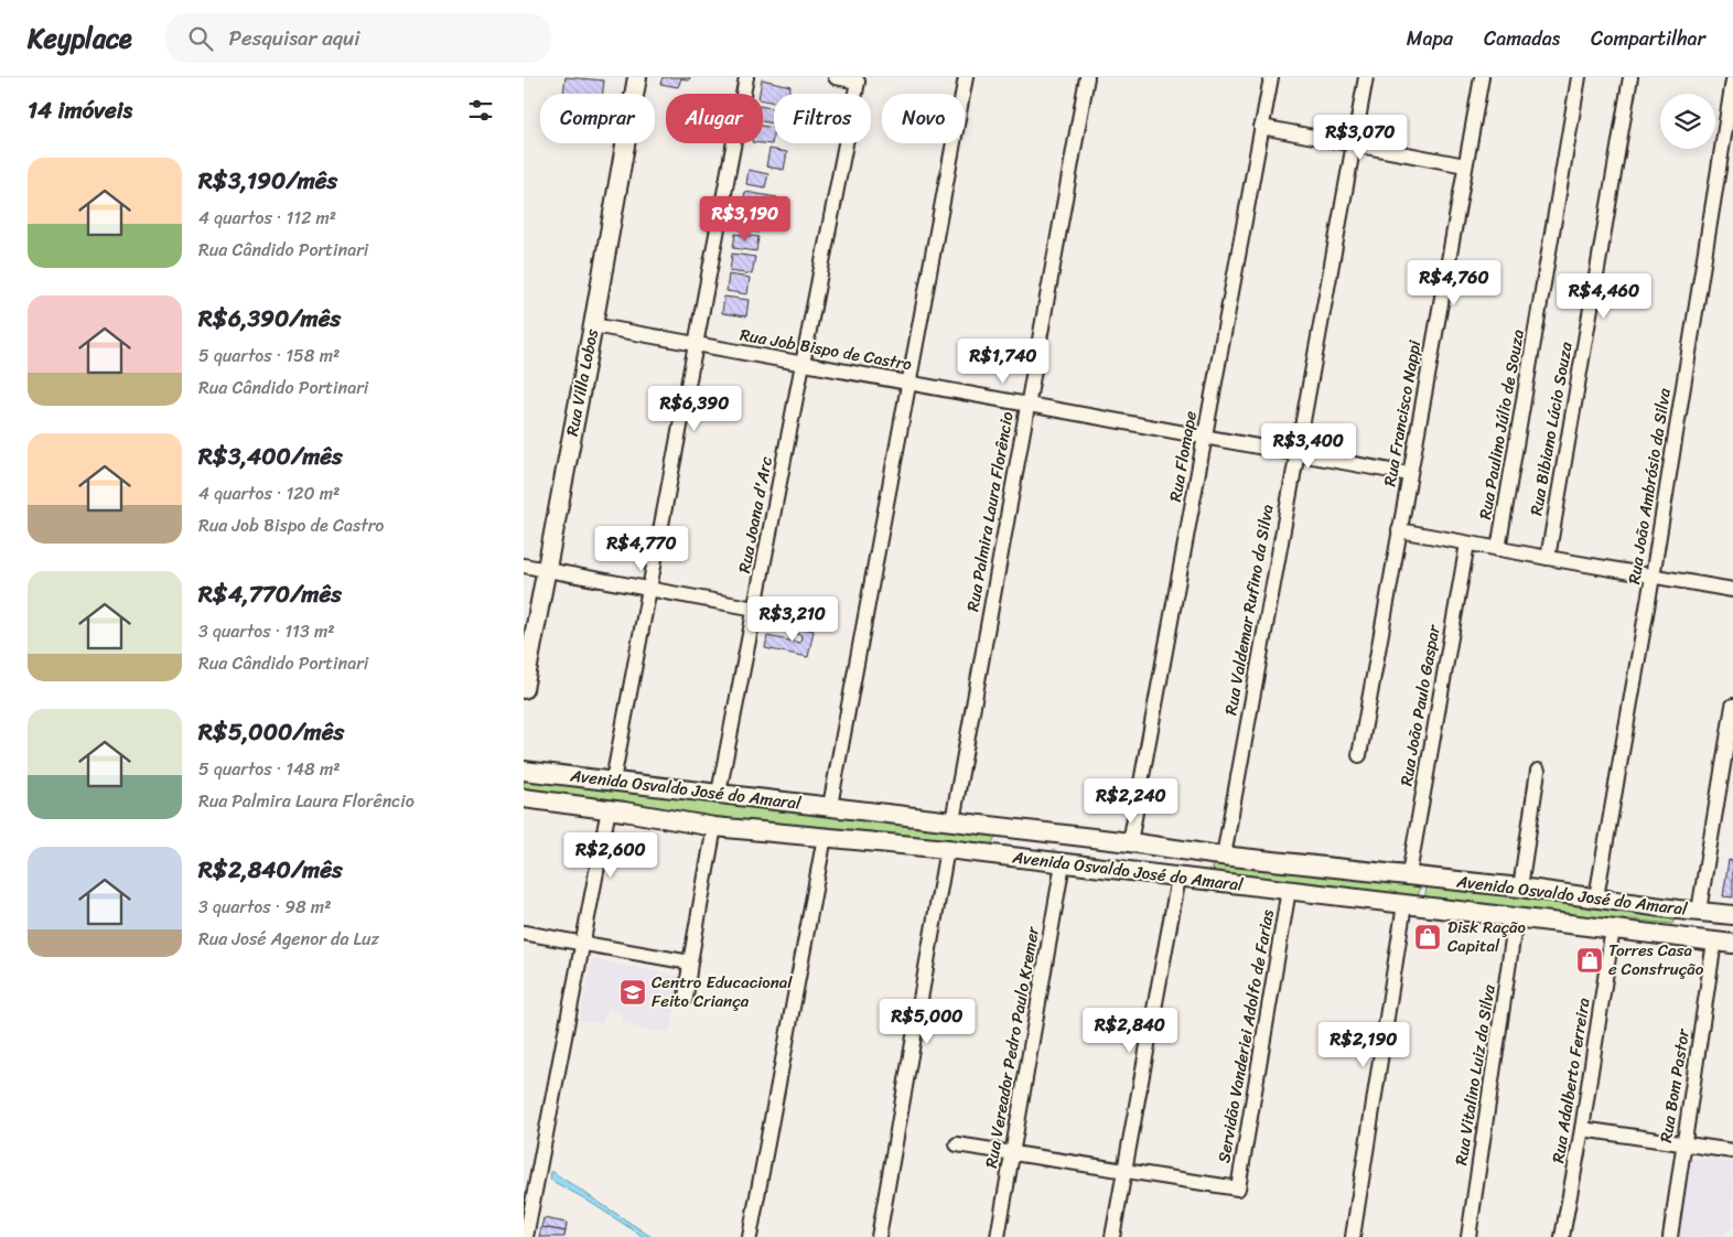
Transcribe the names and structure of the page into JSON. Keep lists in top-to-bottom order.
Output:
{
  "streets": {
    "main road": ["Rua Villa Lobos", "Avenida Osvaldo José do Amaral"],
    "street": [
      "Rua Job Bispo de Castro",
      "Rua Francisco Nappi",
      "Rua Paulino Júlio de Souza",
      "Rua Bibiano Lúcio Souza",
      "Rua Flomape",
      "Rua João Ambrósio da Silva",
      "Rua Palmira Laura Florêncio",
      "Rua Joana d'Arc",
      "Rua Valdemar Rufino da Silva",
      "Rua João Paulo Gaspar",
      "Servidão Vanderiei Adolfo de Farias",
      "Rua Vereador Pedro Paulo Kremer",
      "Rua Vitalino Luiz da Silva",
      "Rua Adalberto Ferreira",
      "Rua Bom Pastor"
    ]
  },
  "crossings": [
    ["Rua Job Bispo de Castro", "Rua Villa Lobos"],
    ["Rua Job Bispo de Castro", "Rua Francisco Nappi"],
    ["Rua Job Bispo de Castro", "Rua Flomape"],
    ["Rua Job Bispo de Castro", "Rua Palmira Laura Florêncio"],
    ["Rua Job Bispo de Castro", "Rua Joana d'Arc"],
    ["Rua Job Bispo de Castro", "Rua Valdemar Rufino da Silva"],
    ["Rua Flomape", "Avenida Osvaldo José do Amaral"],
    ["Rua João Ambrósio da Silva", "Avenida Osvaldo José do Amaral"],
    ["Rua Palmira Laura Florêncio", "Avenida Osvaldo José do Amaral"],
    ["Rua Joana d'Arc", "Avenida Osvaldo José do Amaral"],
    ["Rua Valdemar Rufino da Silva", "Avenida Osvaldo José do Amaral"],
    ["Rua João Paulo Gaspar", "Avenida Osvaldo José do Amaral"],
    ["Avenida Osvaldo José do Amaral", "Servidão Vanderiei Adolfo de Farias"],
    ["Avenida Osvaldo José do Amaral", "Rua Vereador Pedro Paulo Kremer"],
    ["Avenida Osvaldo José do Amaral", "Rua Vitalino Luiz da Silva"],
    ["Avenida Osvaldo José do Amaral", "Rua Adalberto Ferreira"],
    ["Avenida Osvaldo José do Amaral", "Rua Bom Pastor"]
  ],
  "places": {
    "shop": ["Disk Ração Capital", "Torres Casa e Construção"],
    "school or university": ["Centro Educacional Feito Criança"]
  },
  "page": {
    "header": "Keyplace",
    "search": "Pesquisar aqui",
    "nav": ["Mapa", "Camadas", "Compartilhar"],
    "heading": "14 imóveis",
    "chip": [
      "Comprar",
      "Alugar",
      "Filtros",
      "Novo"
    ],
    "price": [
      "R$3,070",
      "R$3,190",
      "R$4,760",
      "R$4,460",
      "R$1,740",
      "R$6,390",
      "R$3,400",
      "R$4,770",
      "R$3,210",
      "R$2,240",
      "R$2,600",
      "R$5,000",
      "R$2,840",
      "R$2,190"
    ],
    "list": [
      {
        "name": "R$3,190/mês",
        "note": "4 quartos · 112 m² · Rua Cândido Portinari"
      },
      {
        "name": "R$6,390/mês",
        "note": "5 quartos · 158 m² · Rua Cândido Portinari"
      },
      {
        "name": "R$3,400/mês",
        "note": "4 quartos · 120 m² · Rua Job Bispo de Castro"
      },
      {
        "name": "R$4,770/mês",
        "note": "3 quartos · 113 m² · Rua Cândido Portinari"
      },
      {
        "name": "R$5,000/mês",
        "note": "5 quartos · 148 m² · Rua Palmira Laura Florêncio"
      },
      {
        "name": "R$2,840/mês",
        "note": "3 quartos · 98 m² · Rua José Agenor da Luz"
      }
    ]
  }
}
